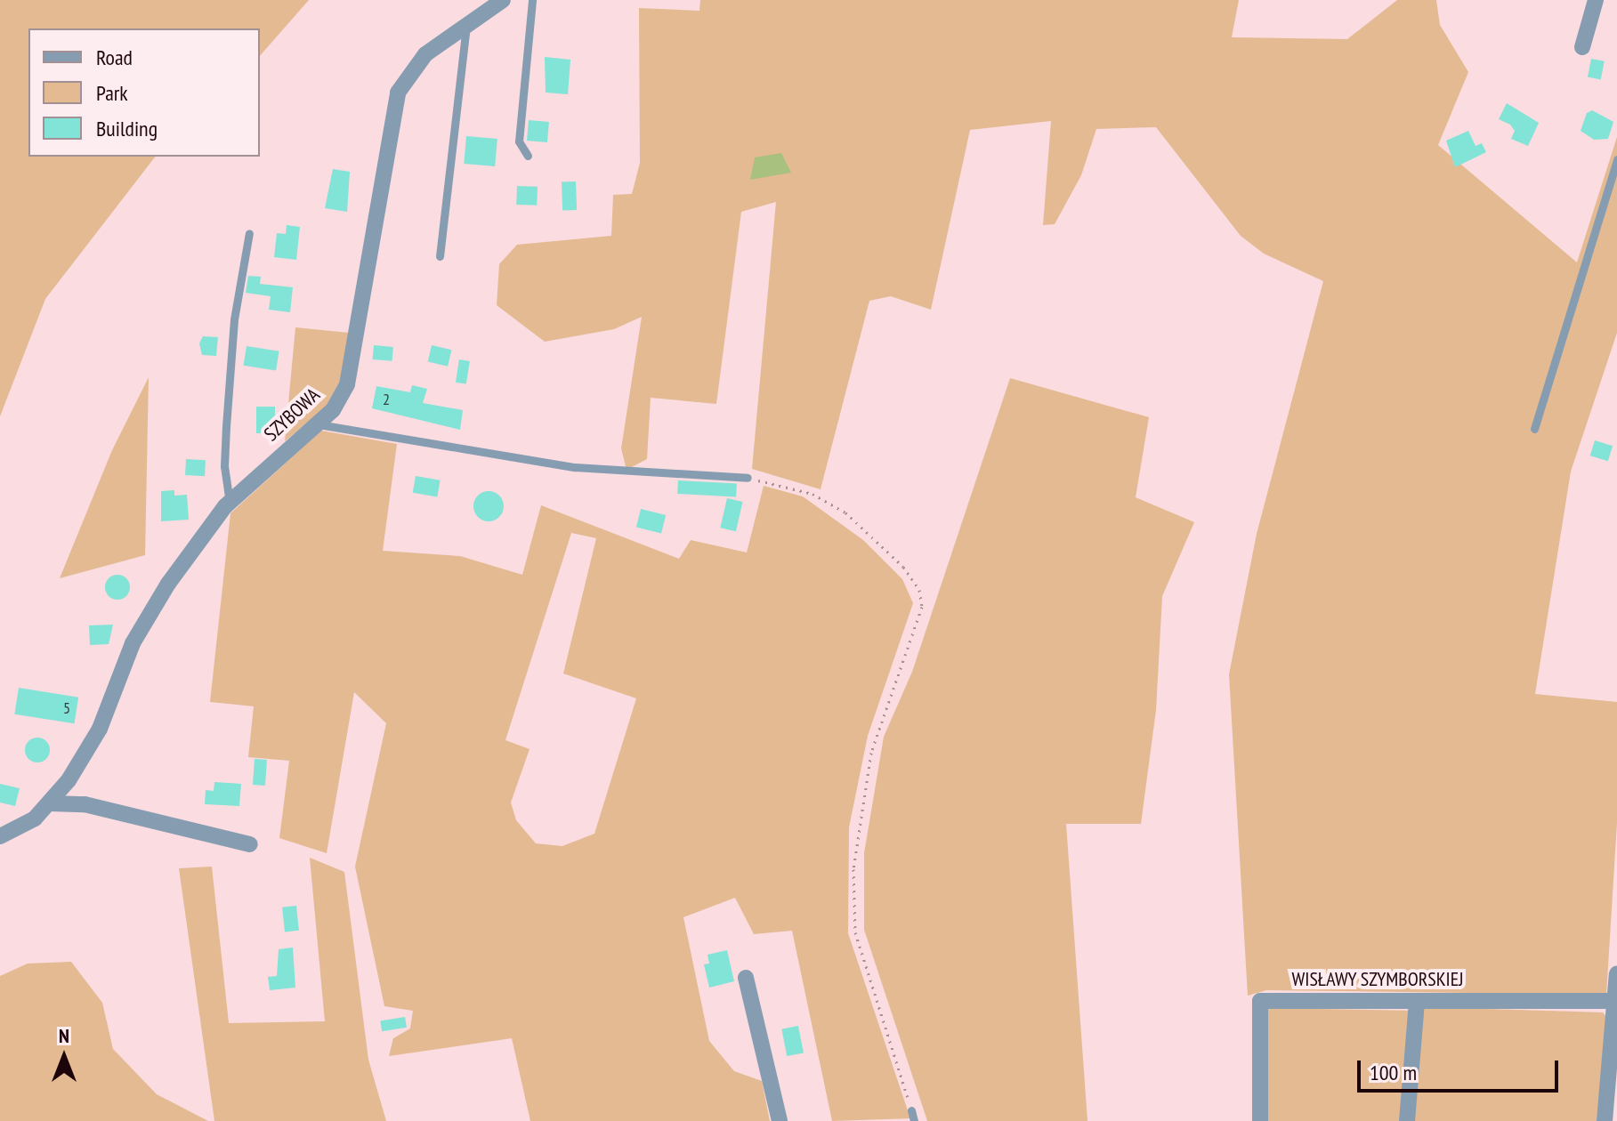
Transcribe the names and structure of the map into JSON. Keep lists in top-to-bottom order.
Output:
{
  "streets": {
    "street": ["SZYBOWA", "WISŁAWY SZYMBORSKIEJ"]
  },
  "house_numbers": ["2", "5"],
  "legend": ["Road", "Park", "Building"],
  "scale_bar": "100 m",
  "north": "top"
}
